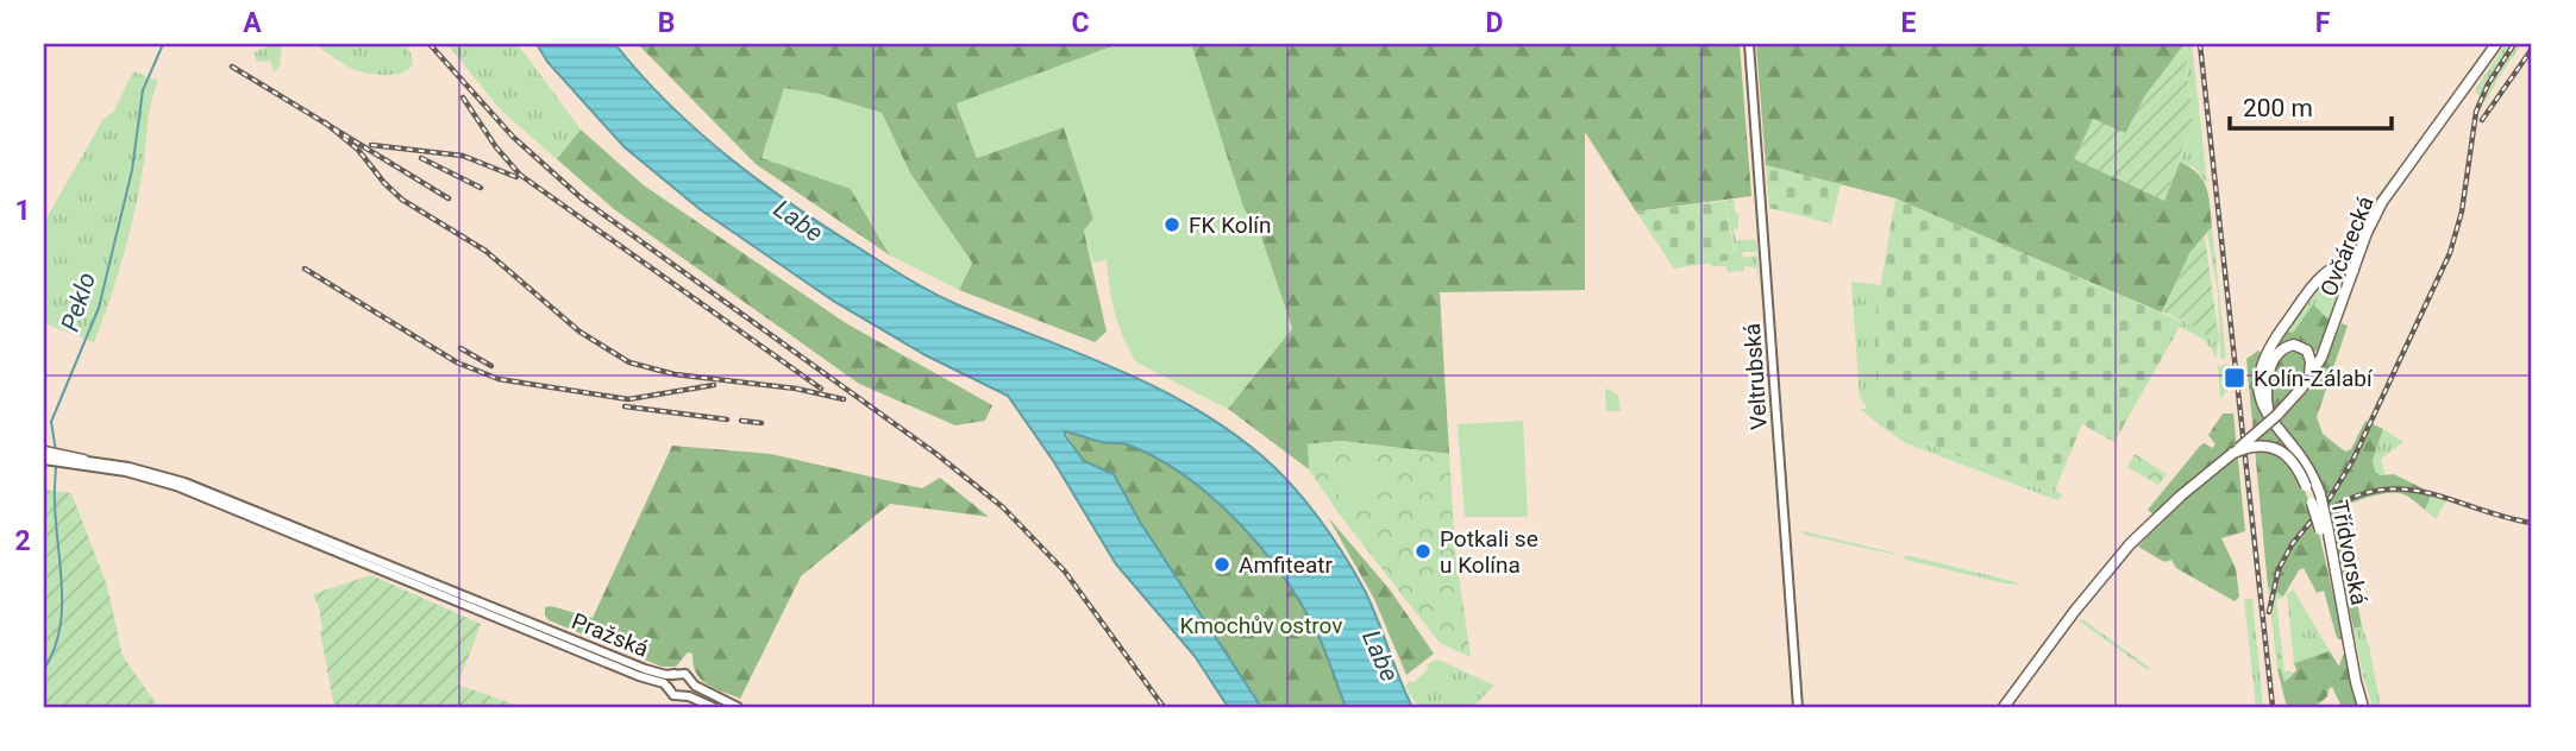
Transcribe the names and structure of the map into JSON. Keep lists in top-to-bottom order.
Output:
{
  "streets": {
    "main road": ["Ovčárecká", "Třídvorská"],
    "street": ["Veltrubská", "Pražská"]
  },
  "crossings": [
    ["Ovčárecká", "Třídvorská"]
  ],
  "water": ["Labe", "Peklo"],
  "parks": ["Kmochův ostrov"],
  "places": {
    "other": ["FK Kolín", "Potkali se u Kolína", "Amfiteatr"],
    "transit": ["Kolín-Zálabí"]
  },
  "scale_bar": "200 m",
  "grid": {
    "columns": [
      "A",
      "B",
      "C",
      "D",
      "E",
      "F"
    ],
    "rows": ["1", "2"]
  }
}
